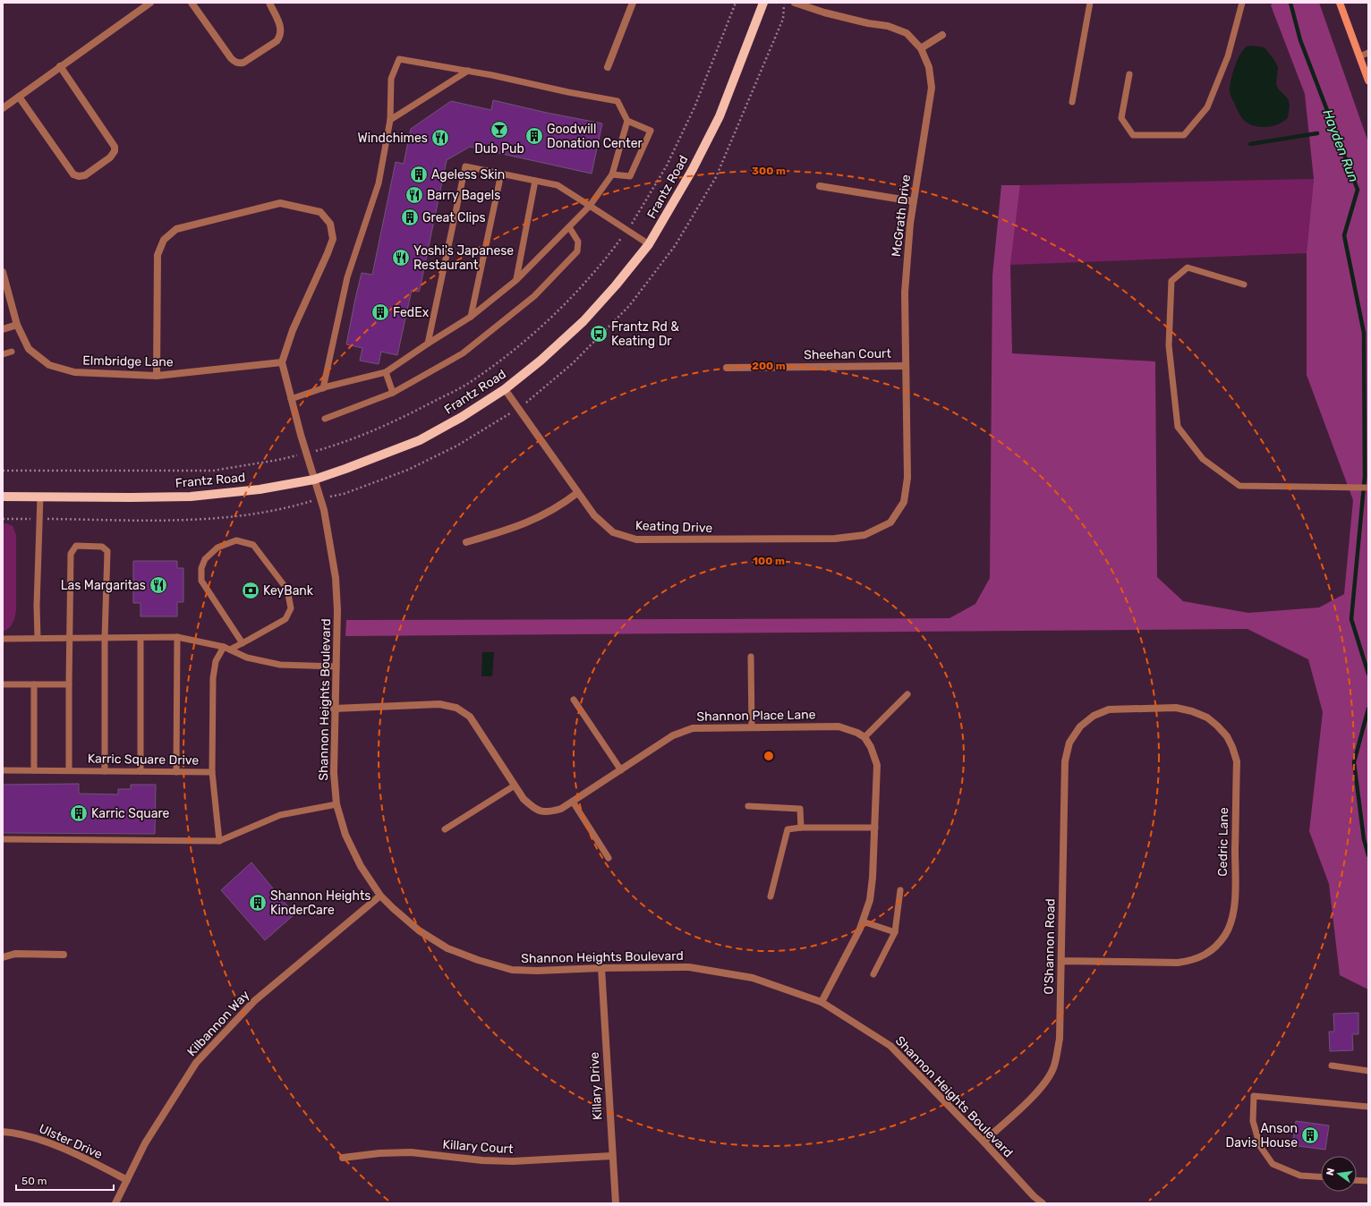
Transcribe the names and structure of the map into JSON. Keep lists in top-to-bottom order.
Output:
{
  "streets": {
    "main road": ["Frantz Road"],
    "street": [
      "McGrath Drive",
      "Sheehan Court",
      "Elmbridge Lane",
      "Keating Drive",
      "Shannon Heights Boulevard",
      "Shannon Place Lane",
      "Cedric Lane",
      "O'Shannon Road",
      "Kilbannon Way",
      "Killary Drive",
      "Ulster Drive",
      "Killary Court"
    ],
    "lane": ["Karric Square Drive"]
  },
  "crossings": [
    ["Frantz Road", "Keating Drive"],
    ["Frantz Road", "Shannon Heights Boulevard"],
    ["McGrath Drive", "Sheehan Court"],
    ["McGrath Drive", "Keating Drive"],
    ["Shannon Heights Boulevard", "Shannon Place Lane"],
    ["Shannon Heights Boulevard", "O'Shannon Road"],
    ["Shannon Heights Boulevard", "Kilbannon Way"],
    ["Shannon Heights Boulevard", "Killary Drive"],
    ["Cedric Lane", "O'Shannon Road"],
    ["Kilbannon Way", "Ulster Drive"],
    ["Killary Drive", "Killary Court"]
  ],
  "water": ["Hayden Run"],
  "places": {
    "bar": ["Dub Pub"],
    "building": [
      "Goodwill Donation Center",
      "Ageless Skin",
      "Great Clips",
      "FedEx",
      "Karric Square",
      "Shannon Heights KinderCare",
      "Anson Davis House"
    ],
    "restaurant": [
      "Windchimes",
      "Barry Bagels",
      "Yoshi's Japanese Restaurant",
      "Las Margaritas"
    ],
    "bus stop": ["Frantz Rd & Keating Dr"],
    "bank": ["KeyBank"]
  },
  "scale_bar": "50 m",
  "north": "left",
  "rings": ["300 m", "200 m", "100 m"]
}
